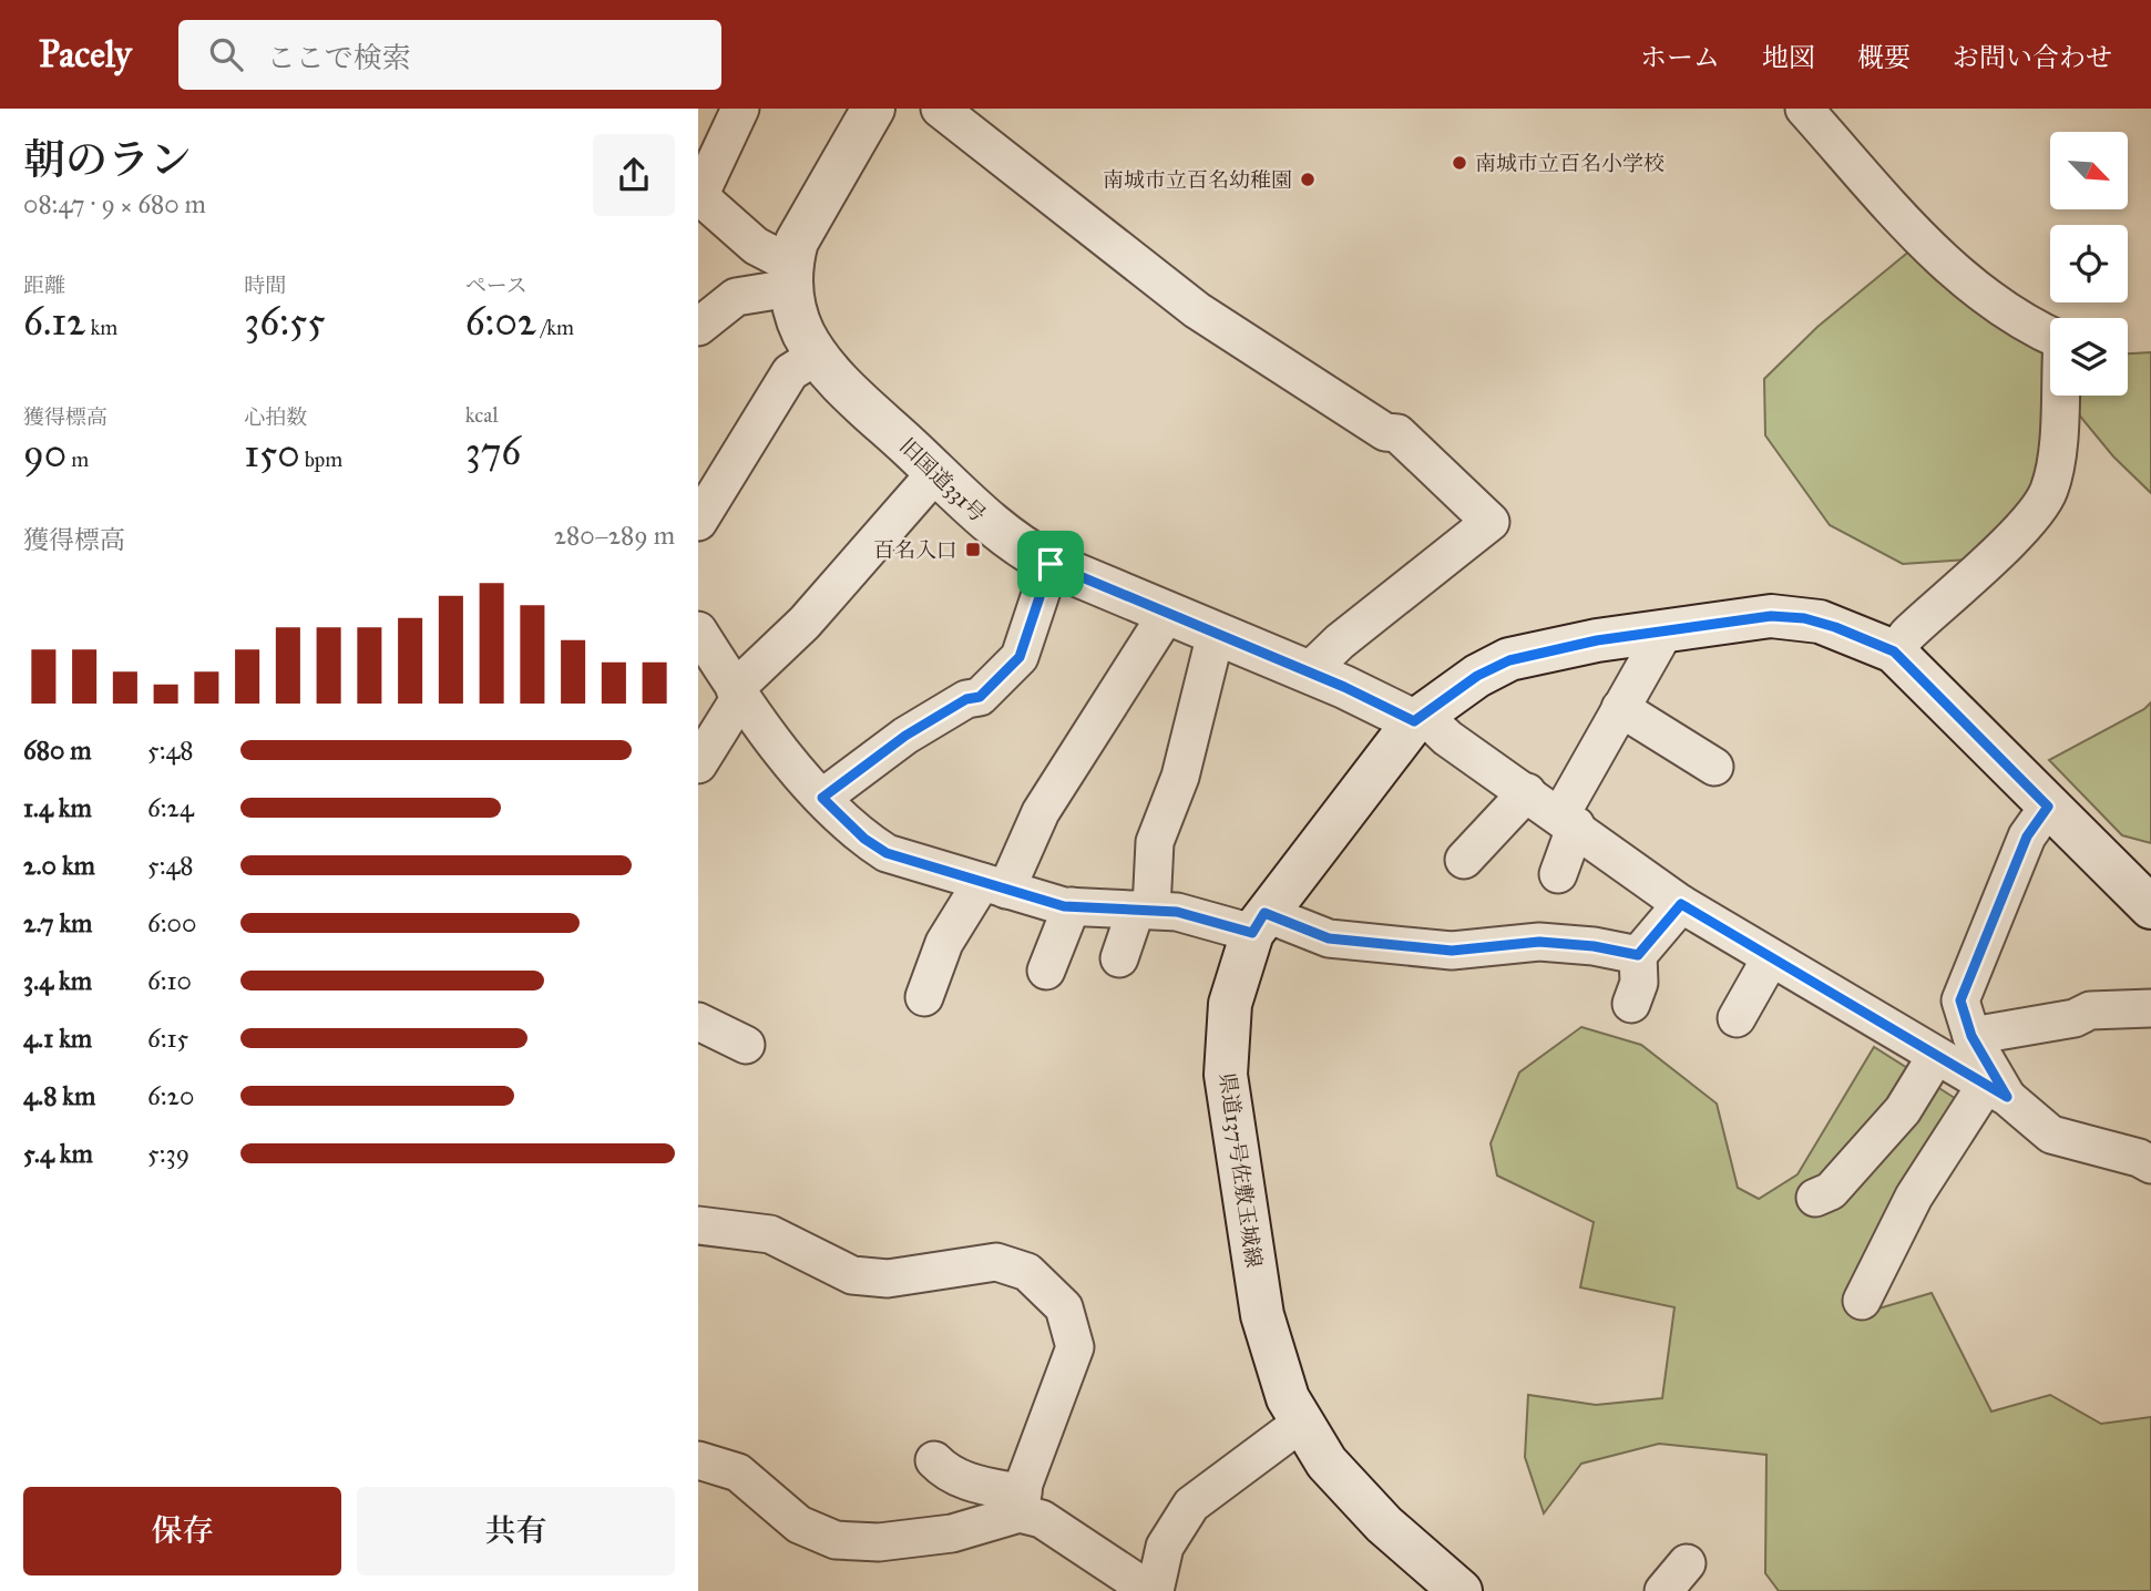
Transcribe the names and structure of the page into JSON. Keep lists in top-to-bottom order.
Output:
{
  "streets": {
    "main road": ["旧国道331号", "県道137号佐敷玉城線"]
  },
  "crossings": [
    ["旧国道331号", "県道137号佐敷玉城線"]
  ],
  "places": {
    "other": ["南城市立百名小学校", "南城市立百名幼稚園"],
    "transit": ["百名入口"]
  },
  "north": "bottom right",
  "page": {
    "header": "Pacely",
    "search": "ここで検索",
    "nav": [
      "ホーム",
      "地図",
      "概要",
      "お問い合わせ"
    ],
    "heading": ["朝のラン", "08:47 · 9 × 680 m"],
    "stats": [
      ["距離", "6.12 km"],
      ["時間", "36:55"],
      ["ペース", "6:02 /km"],
      ["獲得標高", "90 m"],
      ["心拍数", "150 bpm"],
      ["kcal", "376"]
    ],
    "chart": ["獲得標高", "280–289 m"],
    "list": [
      {
        "name": "680 m",
        "note": "5:48"
      },
      {
        "name": "1.4 km",
        "note": "6:24"
      },
      {
        "name": "2.0 km",
        "note": "5:48"
      },
      {
        "name": "2.7 km",
        "note": "6:00"
      },
      {
        "name": "3.4 km",
        "note": "6:10"
      },
      {
        "name": "4.1 km",
        "note": "6:15"
      },
      {
        "name": "4.8 km",
        "note": "6:20"
      },
      {
        "name": "5.4 km",
        "note": "5:39"
      }
    ],
    "buttons": ["保存", "共有"]
  }
}
